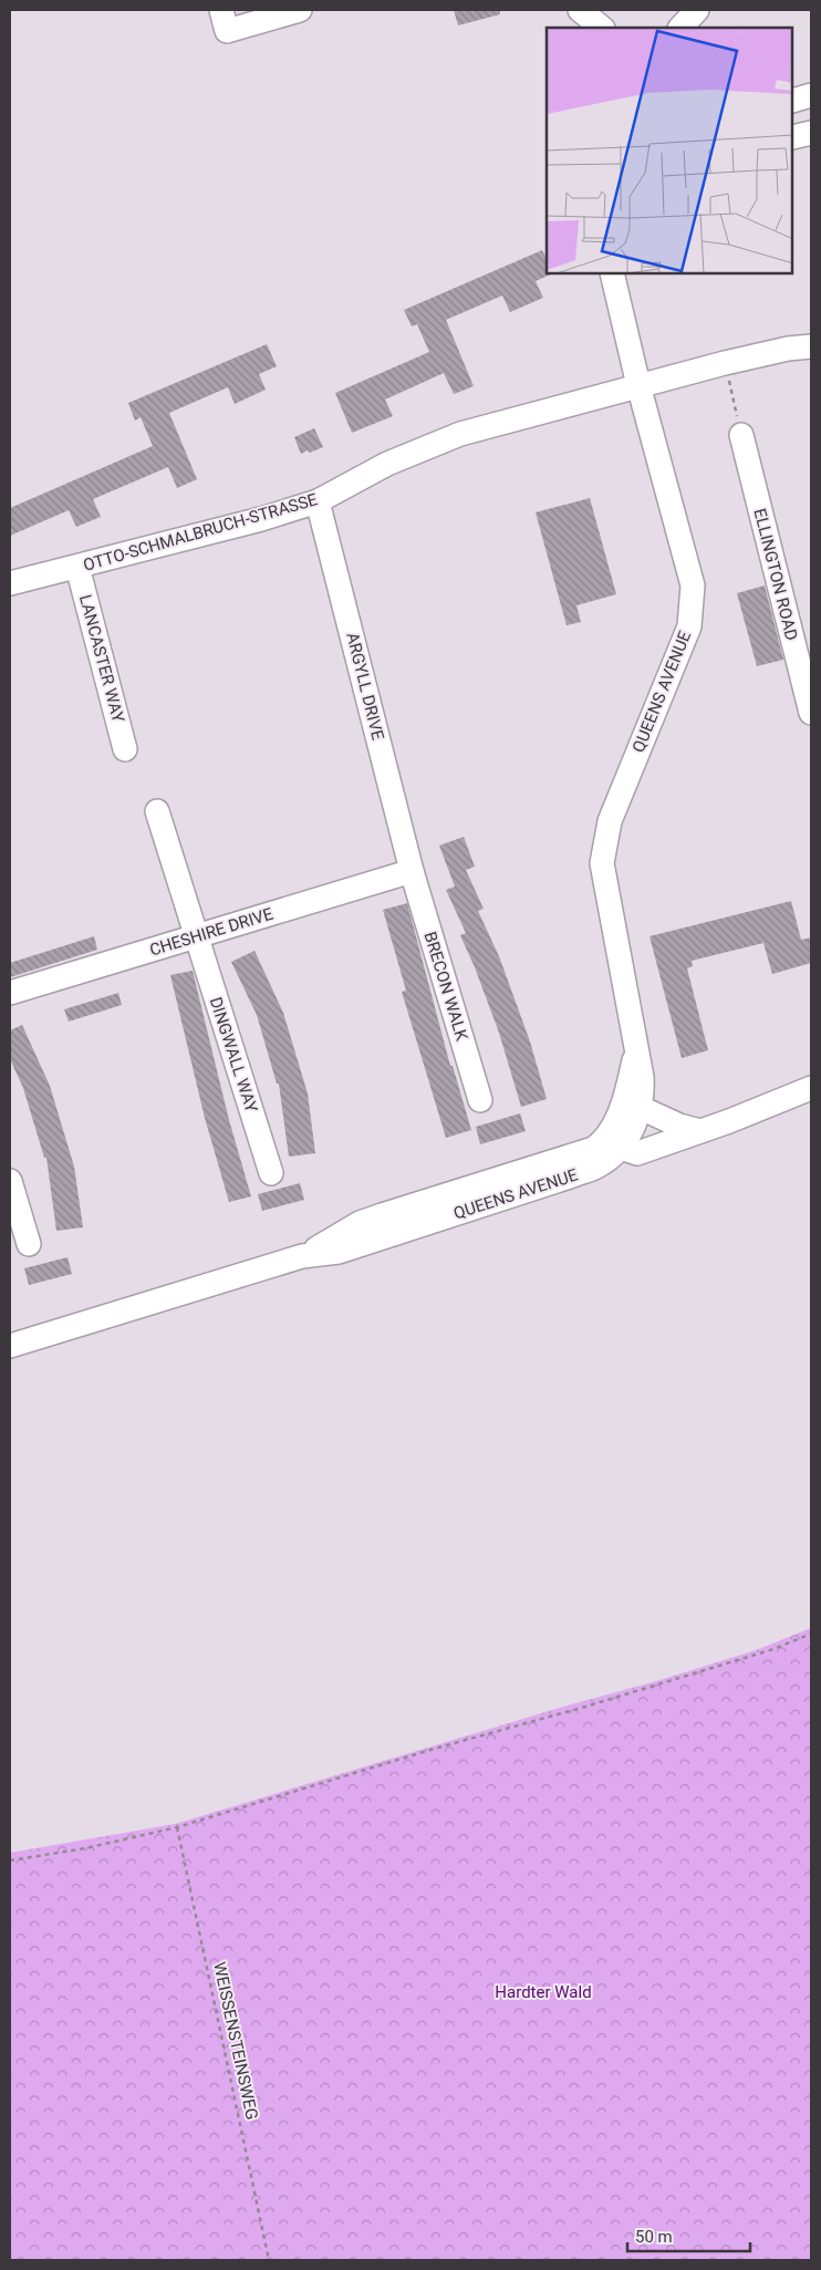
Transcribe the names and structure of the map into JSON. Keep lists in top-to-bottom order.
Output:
{
  "streets": {
    "lane": [
      "OTTO-SCHMALBRUCH-STRASSE",
      "ELLINGTON ROAD",
      "LANCASTER WAY",
      "ARGYLL DRIVE",
      "QUEENS AVENUE",
      "CHESHIRE DRIVE",
      "BRECON WALK",
      "DINGWALL WAY"
    ],
    "path": ["WEISSENSTEINSWEG"]
  },
  "crossings": [
    ["OTTO-SCHMALBRUCH-STRASSE", "LANCASTER WAY"],
    ["OTTO-SCHMALBRUCH-STRASSE", "ARGYLL DRIVE"],
    ["OTTO-SCHMALBRUCH-STRASSE", "QUEENS AVENUE"],
    ["ARGYLL DRIVE", "CHESHIRE DRIVE"],
    ["ARGYLL DRIVE", "BRECON WALK"],
    ["CHESHIRE DRIVE", "BRECON WALK"],
    ["CHESHIRE DRIVE", "DINGWALL WAY"]
  ],
  "parks": ["Hardter Wald"],
  "scale_bar": "50 m"
}
